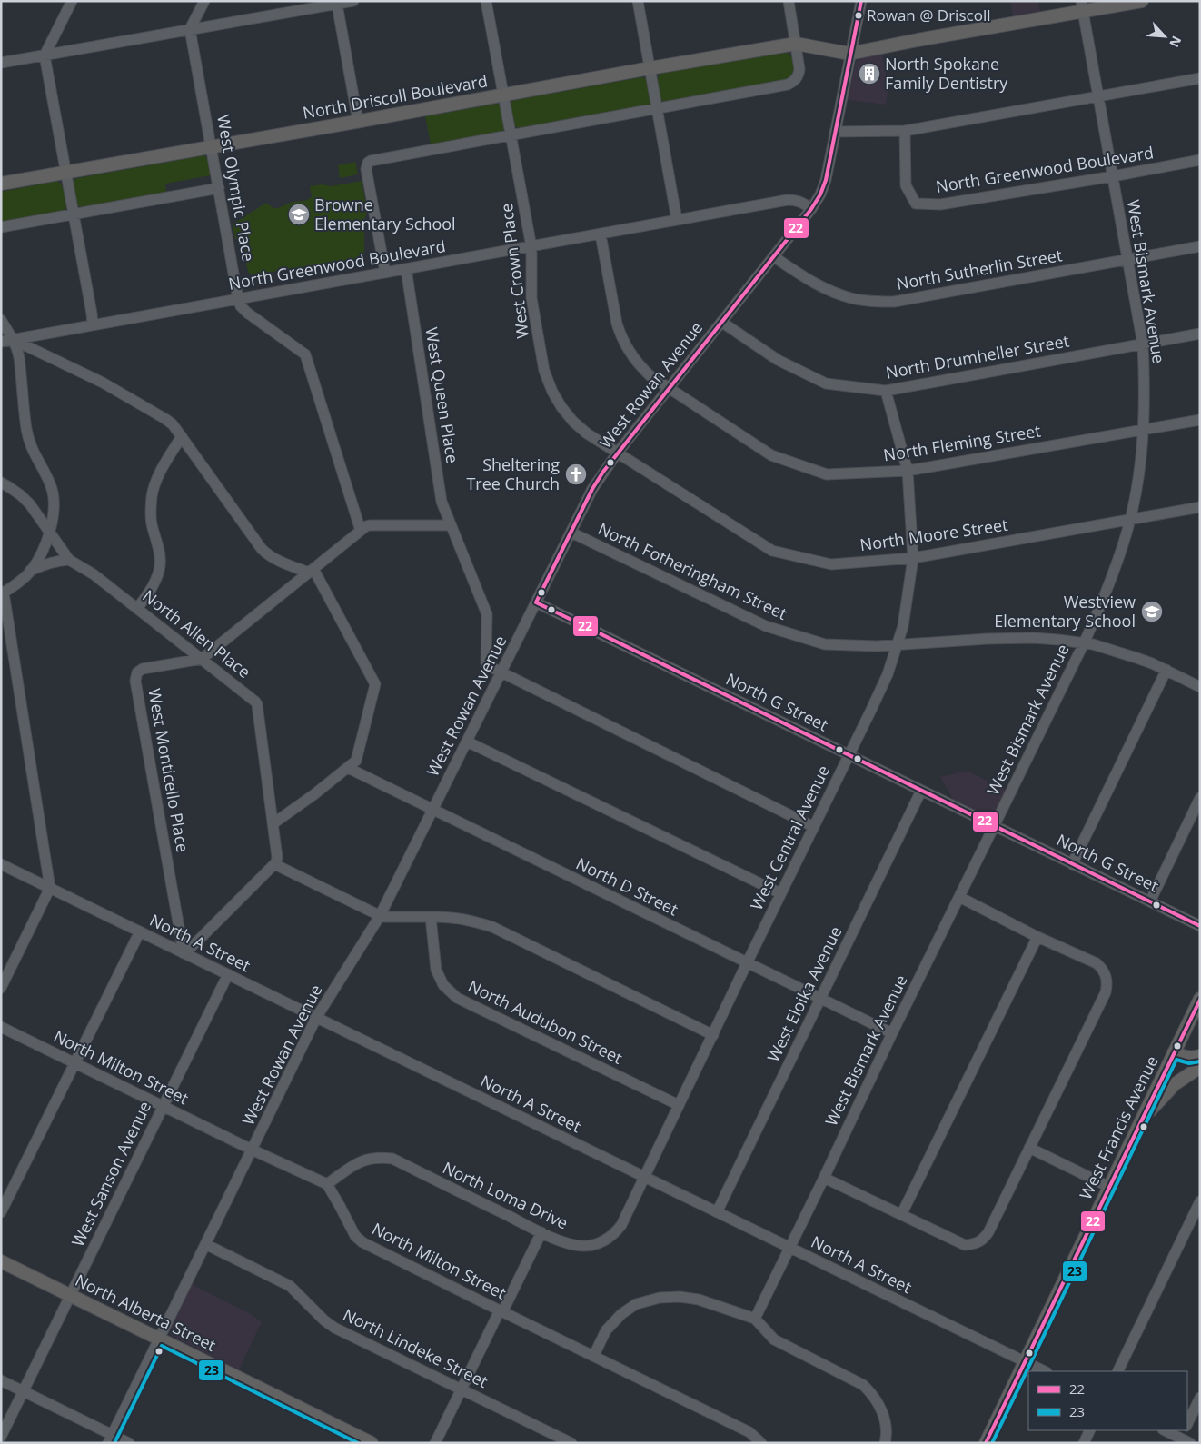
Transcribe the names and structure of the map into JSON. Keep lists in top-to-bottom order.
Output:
{
  "streets": {
    "main road": ["North Driscoll Boulevard", "West Francis Avenue", "North Alberta Street"],
    "street": [
      "North Greenwood Boulevard",
      "West Olympic Place",
      "North Sutherlin Street",
      "West Crown Place",
      "West Bismark Avenue",
      "North Drumheller Street",
      "West Rowan Avenue",
      "West Queen Place",
      "North Fleming Street",
      "North Moore Street",
      "North Fotheringham Street",
      "North Allen Place",
      "North G Street",
      "West Monticello Place",
      "West Central Avenue",
      "North D Street",
      "North A Street",
      "West Eloika Avenue",
      "North Audubon Street",
      "North Milton Street",
      "West Sanson Avenue",
      "North Loma Drive",
      "North Lindeke Street"
    ]
  },
  "crossings": [
    ["North Driscoll Boulevard", "West Olympic Place"],
    ["North Driscoll Boulevard", "West Crown Place"],
    ["North Driscoll Boulevard", "West Bismark Avenue"],
    ["North Driscoll Boulevard", "West Rowan Avenue"],
    ["North Greenwood Boulevard", "West Olympic Place"],
    ["North Greenwood Boulevard", "West Crown Place"],
    ["North Greenwood Boulevard", "West Bismark Avenue"],
    ["North Greenwood Boulevard", "West Rowan Avenue"],
    ["North Greenwood Boulevard", "West Queen Place"],
    ["North Greenwood Boulevard", "North Fleming Street"],
    ["North Sutherlin Street", "West Bismark Avenue"],
    ["North Sutherlin Street", "West Rowan Avenue"],
    ["West Crown Place", "West Rowan Avenue"],
    ["West Crown Place", "North Moore Street"],
    ["West Bismark Avenue", "North Drumheller Street"],
    ["West Bismark Avenue", "North Fleming Street"],
    ["West Bismark Avenue", "North Moore Street"],
    ["West Bismark Avenue", "North Fotheringham Street"],
    ["West Bismark Avenue", "North G Street"],
    ["West Bismark Avenue", "North D Street"],
    ["West Bismark Avenue", "North A Street"],
    ["North Drumheller Street", "West Rowan Avenue"],
    ["North Drumheller Street", "West Central Avenue"],
    ["West Rowan Avenue", "West Queen Place"],
    ["West Rowan Avenue", "North Fleming Street"],
    ["West Rowan Avenue", "North Moore Street"],
    ["West Rowan Avenue", "North Fotheringham Street"],
    ["West Rowan Avenue", "North G Street"],
    ["West Rowan Avenue", "North D Street"],
    ["West Rowan Avenue", "North A Street"],
    ["West Rowan Avenue", "North Milton Street"],
    ["West Rowan Avenue", "North Alberta Street"],
    ["West Rowan Avenue", "North Lindeke Street"],
    ["North Fleming Street", "West Central Avenue"],
    ["North Moore Street", "West Central Avenue"],
    ["North Fotheringham Street", "West Central Avenue"],
    ["North Allen Place", "West Monticello Place"],
    ["North G Street", "West Central Avenue"],
    ["North G Street", "West Eloika Avenue"],
    ["West Monticello Place", "North A Street"],
    ["West Central Avenue", "North D Street"],
    ["West Central Avenue", "North A Street"],
    ["West Central Avenue", "North Audubon Street"],
    ["West Central Avenue", "North Loma Drive"],
    ["North D Street", "West Eloika Avenue"],
    ["North A Street", "West Eloika Avenue"],
    ["North A Street", "West Francis Avenue"],
    ["North A Street", "West Sanson Avenue"],
    ["North A Street", "North Loma Drive"],
    ["North Milton Street", "West Sanson Avenue"],
    ["North Milton Street", "North Loma Drive"],
    ["West Sanson Avenue", "North Alberta Street"]
  ],
  "places": {
    "other": ["Rowan @ Driscoll"],
    "building": ["North Spokane Family Dentistry"],
    "school or university": ["Browne Elementary School", "Westview Elementary School"],
    "church": ["Sheltering Tree Church"]
  },
  "lines": ["transit line 22", "transit line 23"],
  "legend": ["22", "23"],
  "north": "bottom right"
}
